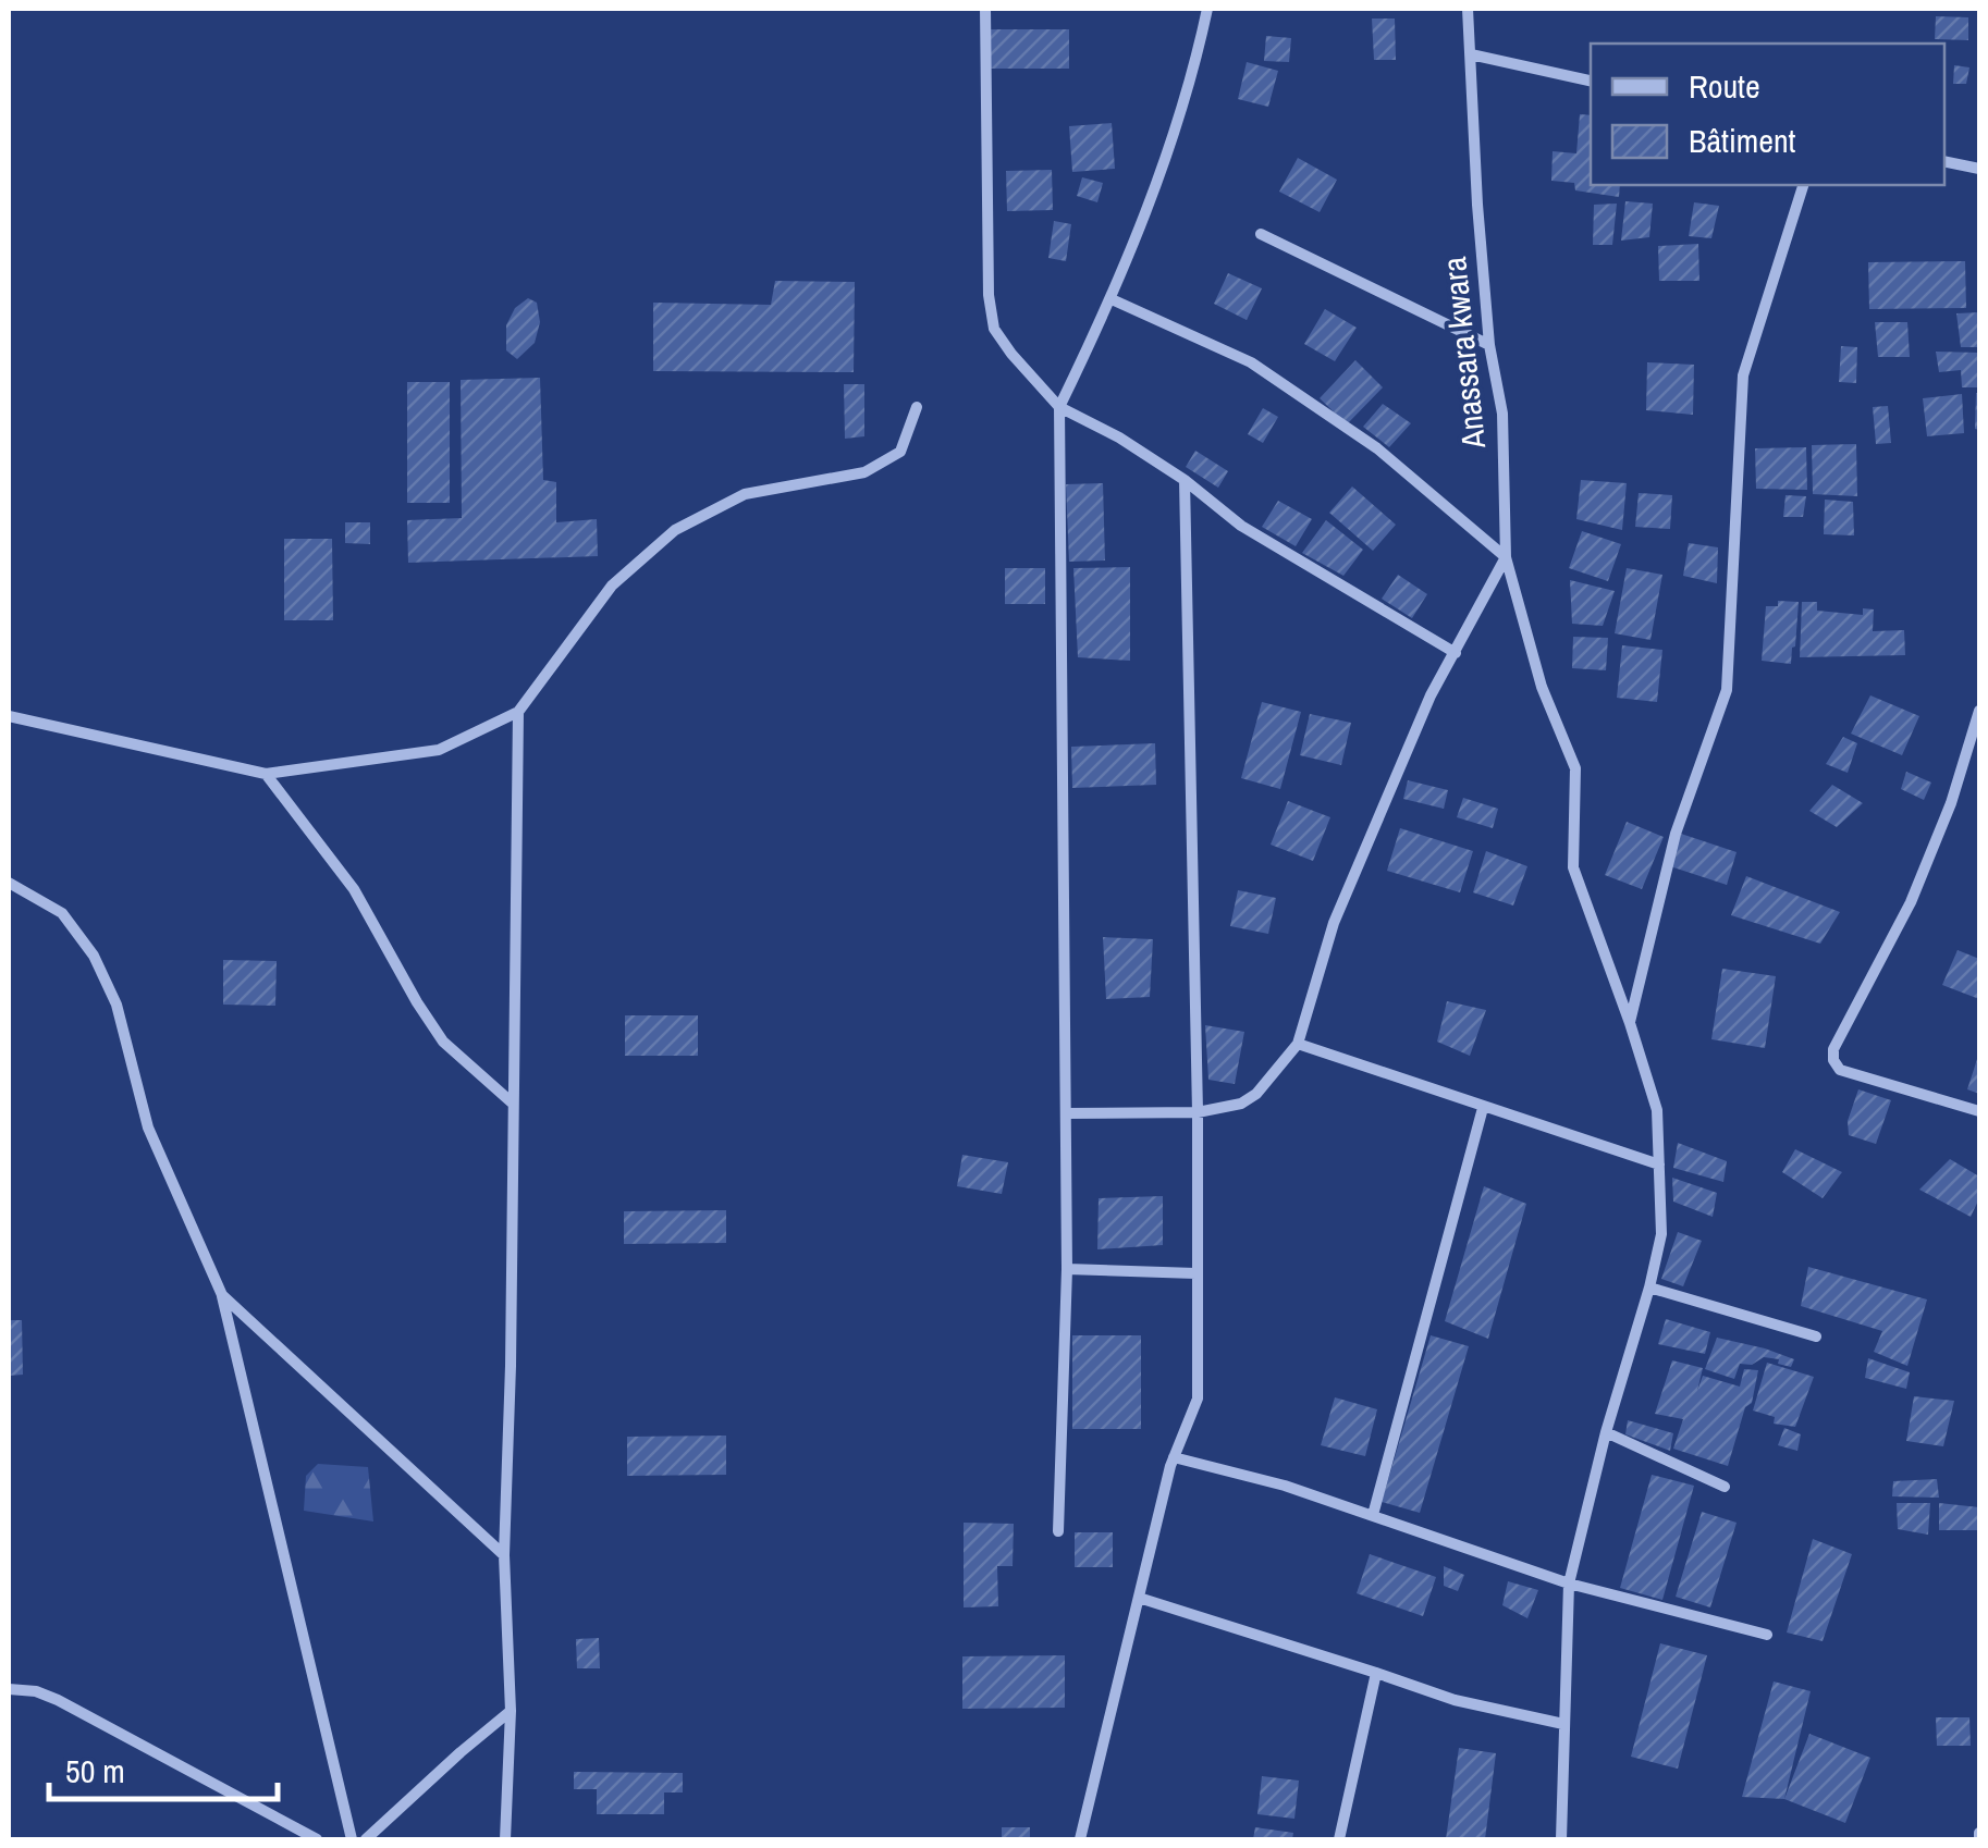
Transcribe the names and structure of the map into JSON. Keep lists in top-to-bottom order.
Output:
{
  "streets": {
    "street": ["Anassara kwara"]
  },
  "legend": ["Route", "Bâtiment"],
  "scale_bar": "50 m"
}
